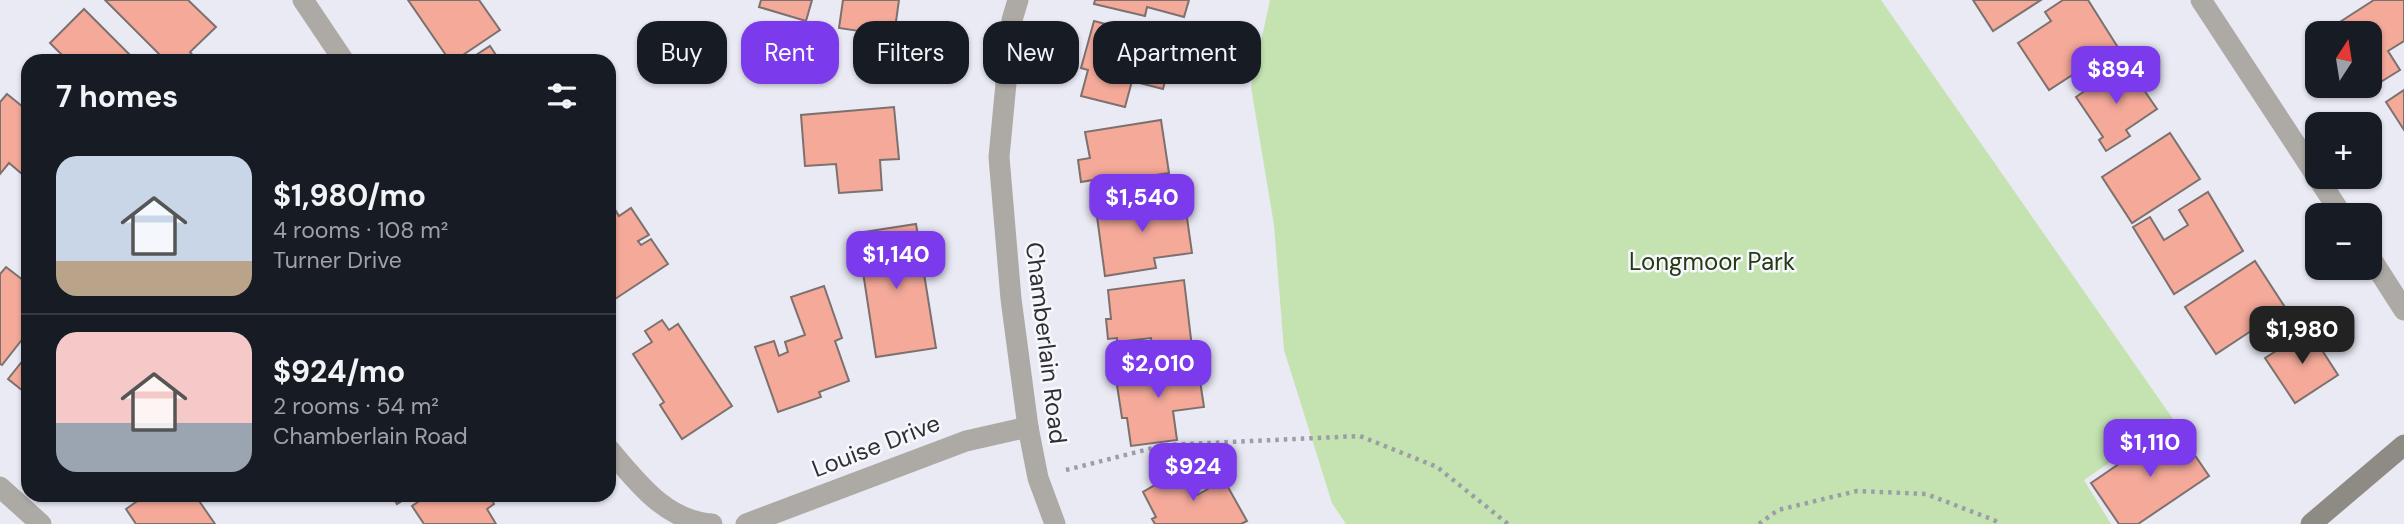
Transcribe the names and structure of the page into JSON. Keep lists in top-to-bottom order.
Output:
{
  "streets": {
    "street": ["Chamberlain Road", "Louise Drive"]
  },
  "crossings": [
    ["Chamberlain Road", "Louise Drive"]
  ],
  "parks": ["Longmoor Park"],
  "north": "top",
  "page": {
    "map_buttons": ["+", "−"],
    "chip": [
      "Buy",
      "Rent",
      "Filters",
      "New",
      "Apartment"
    ],
    "price": [
      "$894",
      "$1,540",
      "$1,140",
      "$1,980",
      "$2,010",
      "$1,110",
      "$924"
    ],
    "heading": "7 homes",
    "list": [
      {
        "name": "$1,980/mo",
        "note": "4 rooms · 108 m² · Turner Drive"
      },
      {
        "name": "$924/mo",
        "note": "2 rooms · 54 m² · Chamberlain Road"
      }
    ]
  }
}
